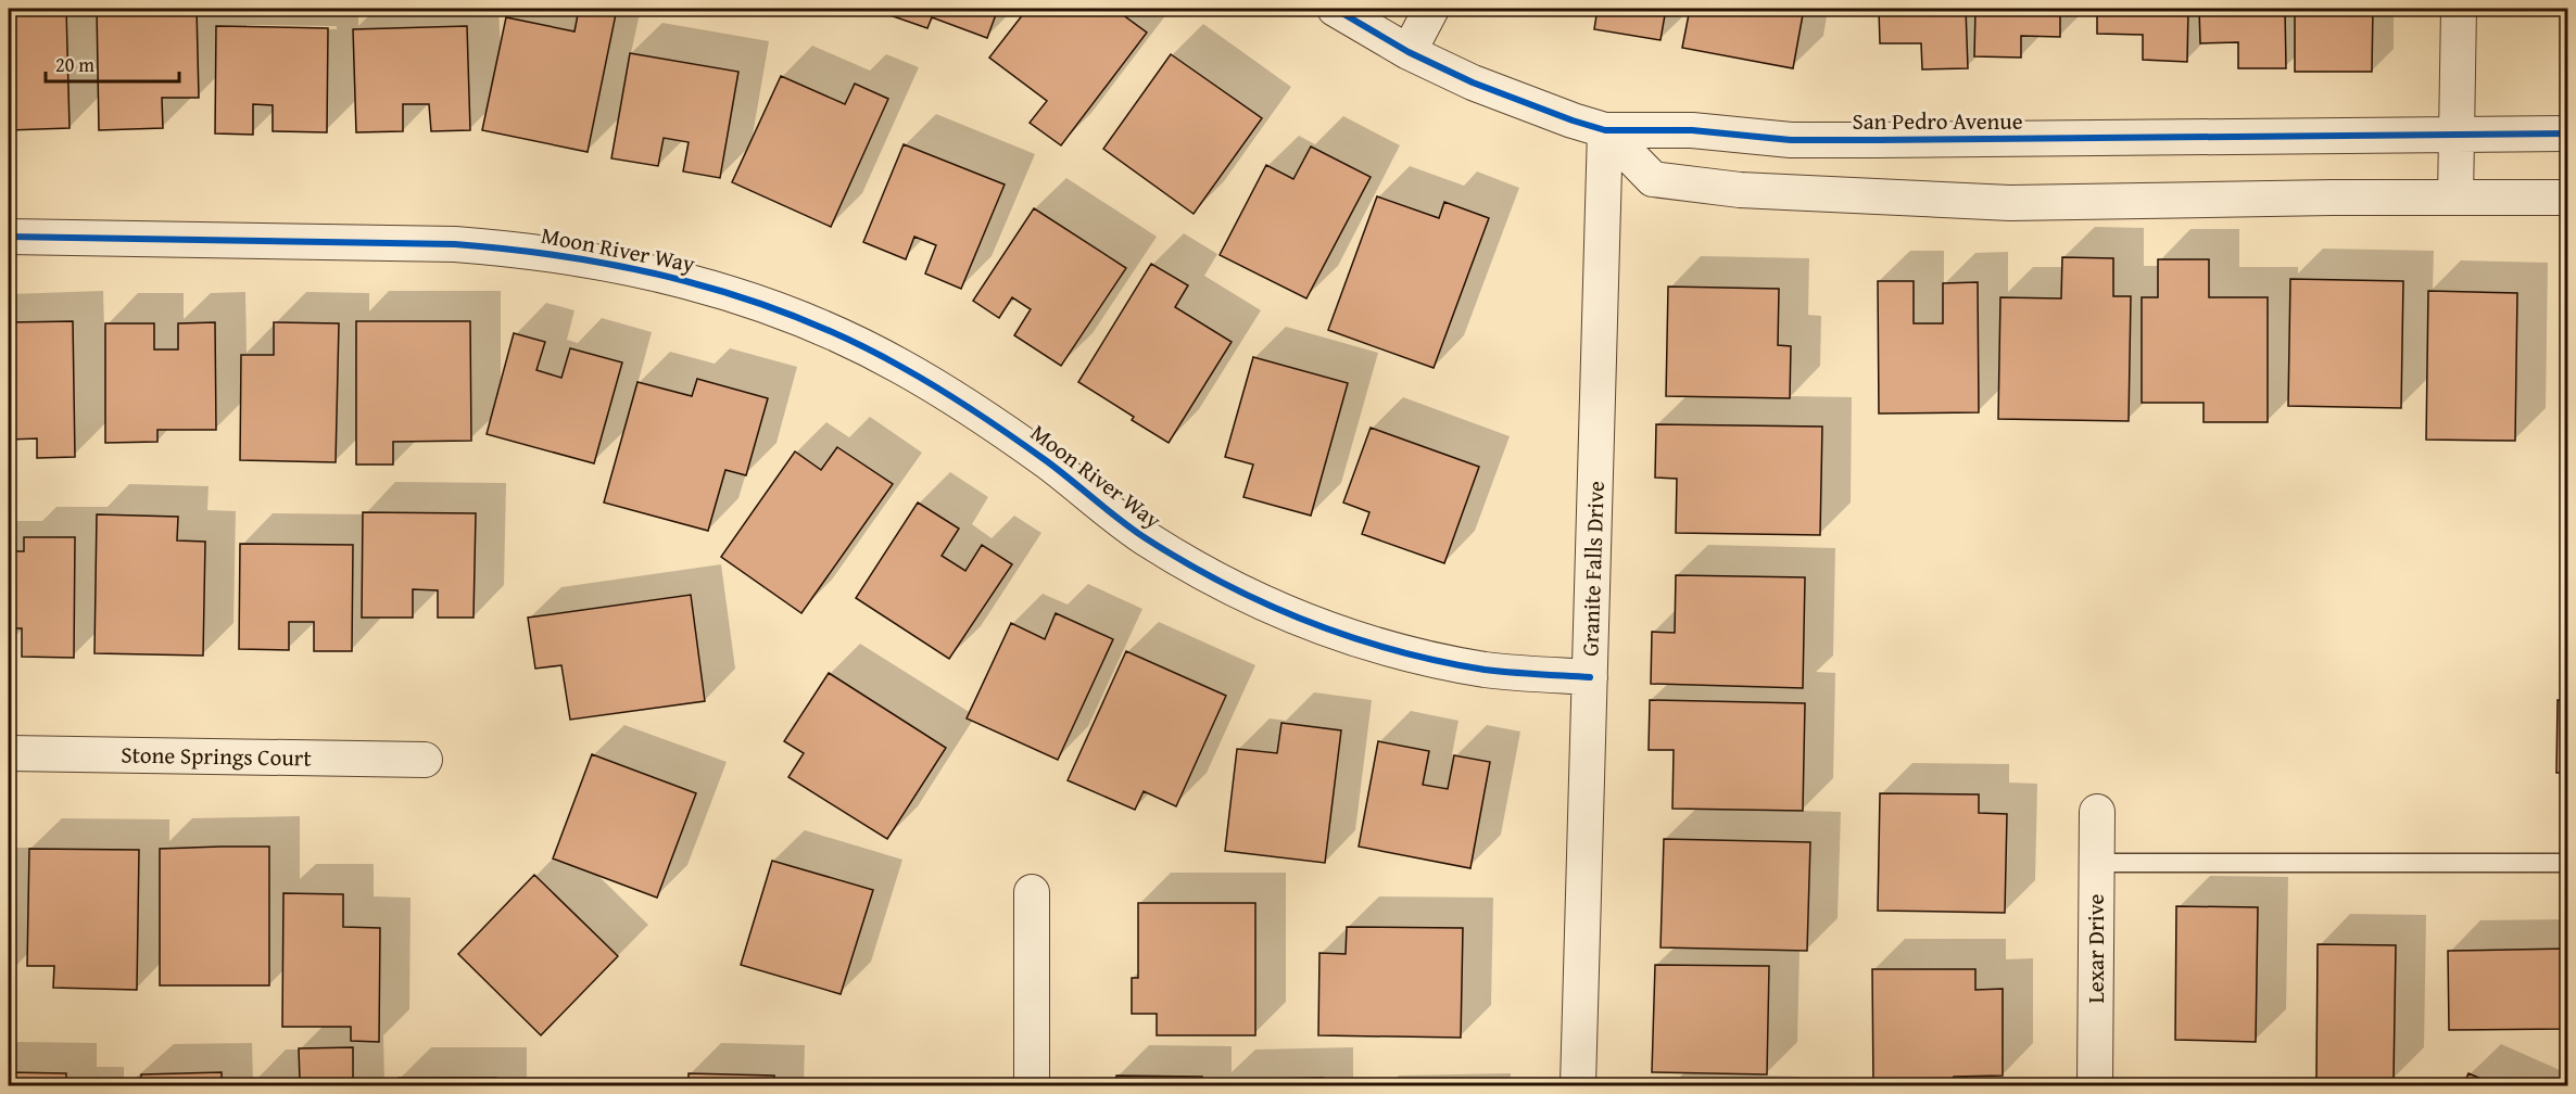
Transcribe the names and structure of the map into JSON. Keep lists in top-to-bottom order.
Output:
{
  "streets": {
    "street": [
      "San Pedro Avenue",
      "Moon River Way",
      "Granite Falls Drive",
      "Stone Springs Court",
      "Lexar Drive"
    ]
  },
  "crossings": [
    ["San Pedro Avenue", "Granite Falls Drive"],
    ["Moon River Way", "Granite Falls Drive"]
  ],
  "scale_bar": "20 m"
}
